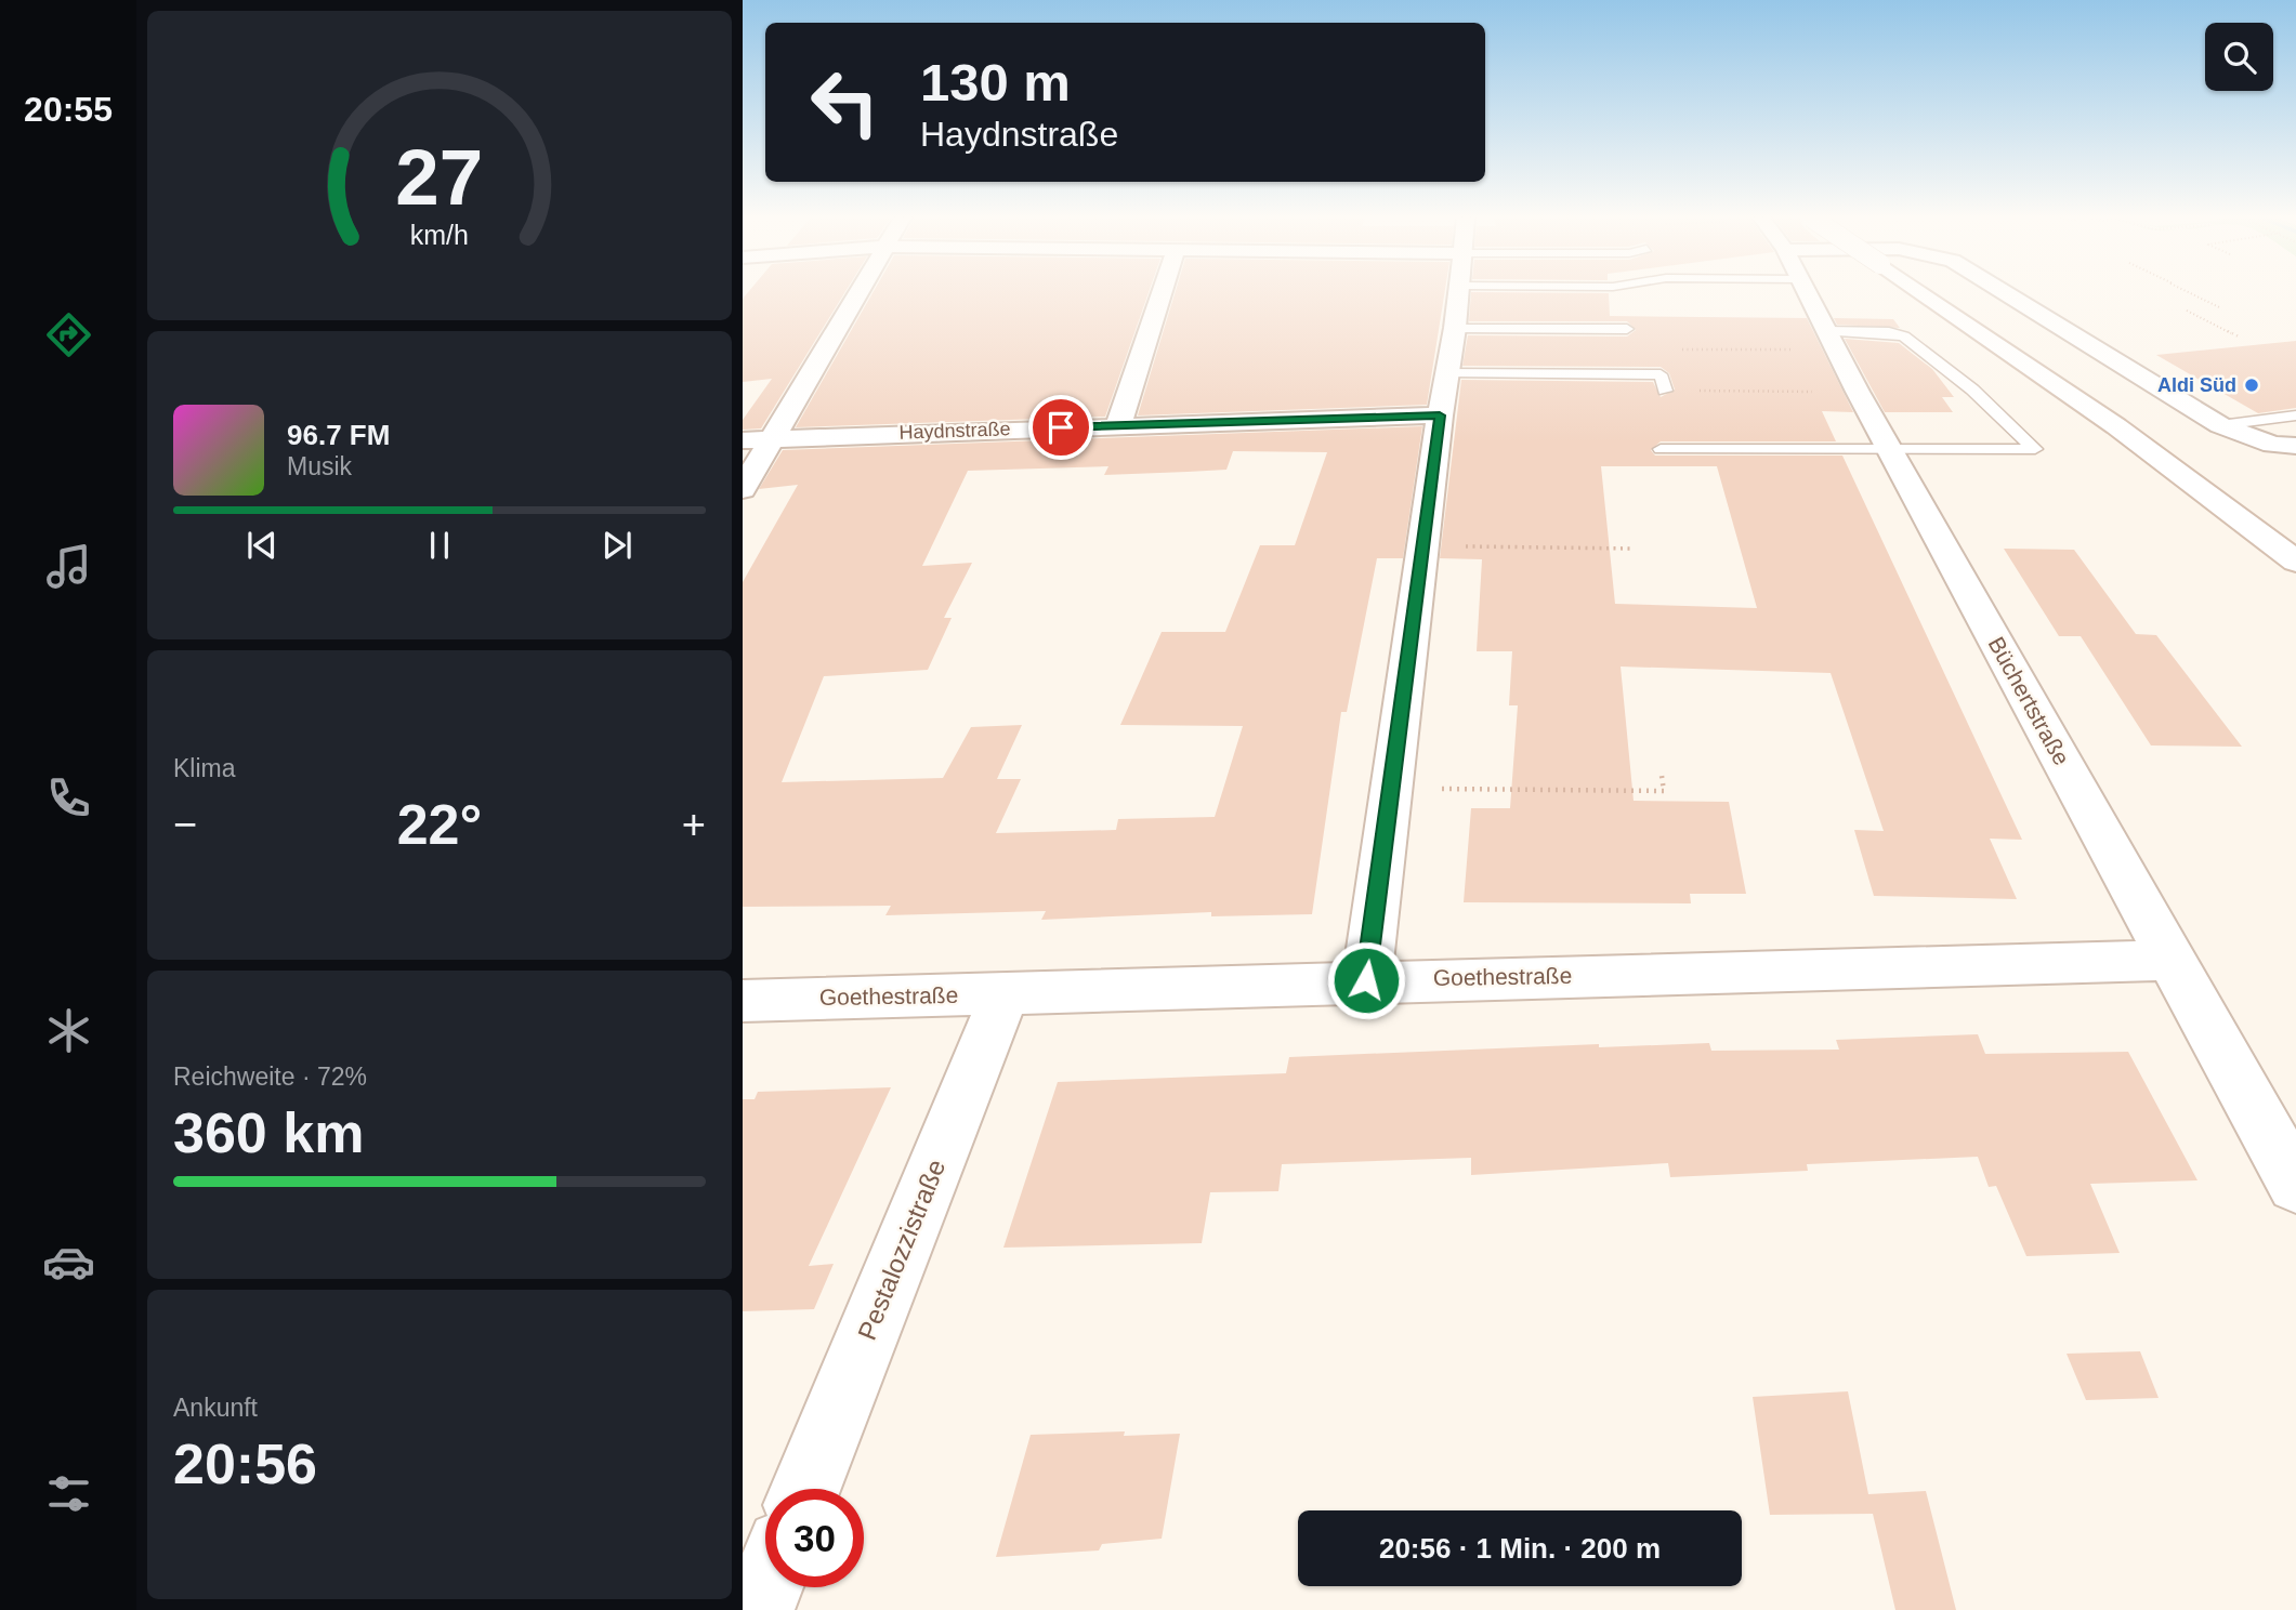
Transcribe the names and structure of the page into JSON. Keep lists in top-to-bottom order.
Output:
{
  "streets": {
    "street": [
      "Haydnstraße",
      "Büchertstraße",
      "Goethestraße",
      "Pestalozzistraße"
    ]
  },
  "crossings": [
    ["Büchertstraße", "Goethestraße"],
    ["Goethestraße", "Pestalozzistraße"]
  ],
  "places": ["Aldi Süd"],
  "page": {
    "tabs": "20:55",
    "turn": ["130 m", "Haydnstraße"],
    "song": ["96.7 FM", "Musik"],
    "tile": [
      "Klima",
      ["Reichweite · 72%", "360 km"],
      ["Ankunft", "20:56"]
    ],
    "heat": ["−", "22°", "+"],
    "limit": "30",
    "trip": "20:56 · 1 Min. · 200 m",
    "gauge": ["27", "km/h"]
  }
}
